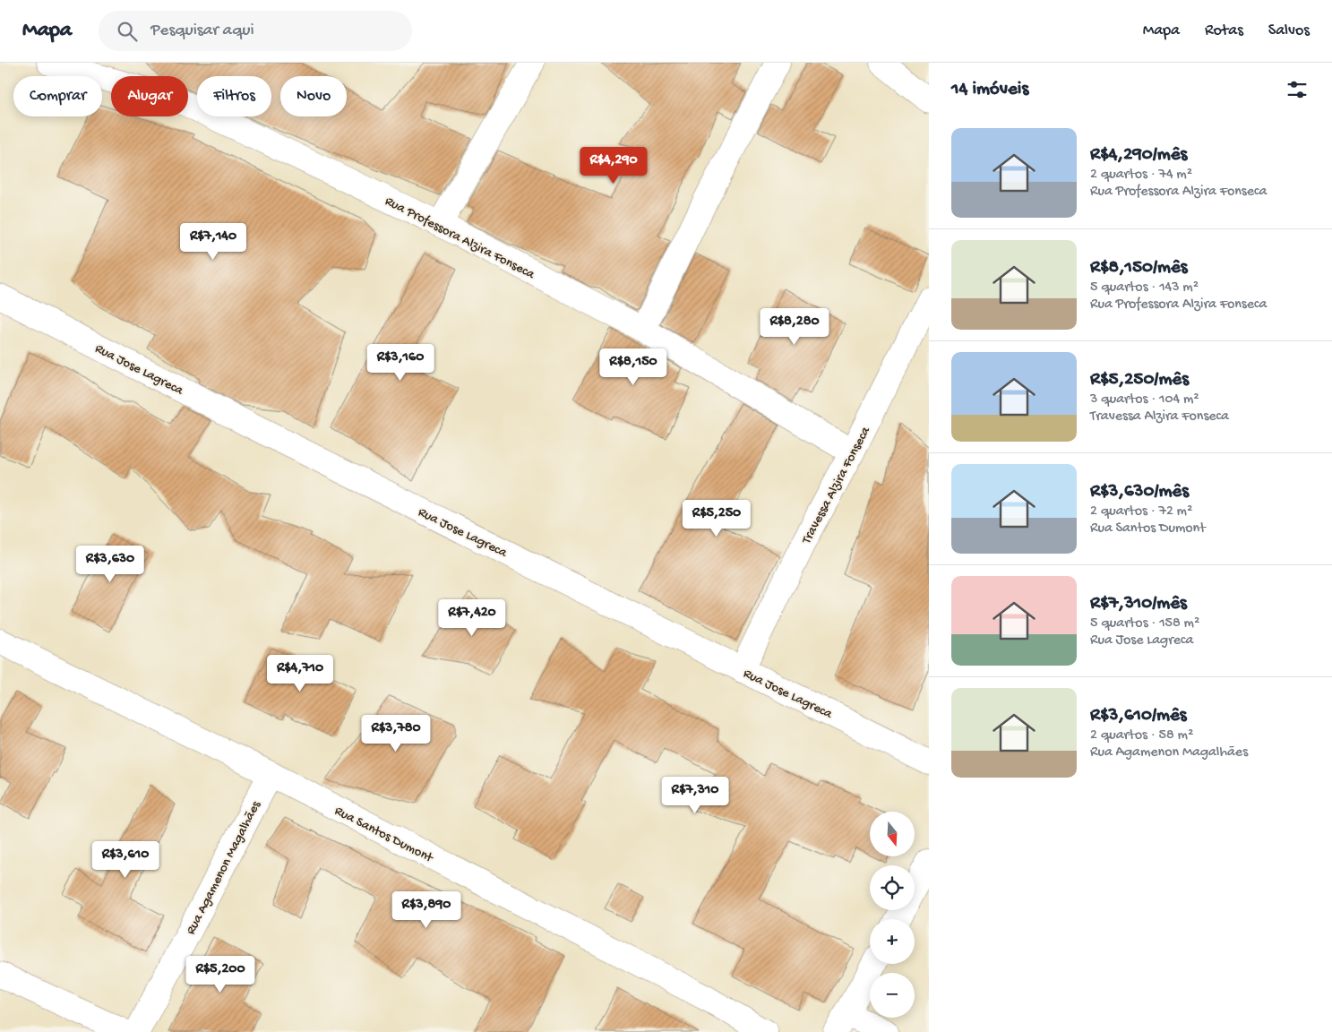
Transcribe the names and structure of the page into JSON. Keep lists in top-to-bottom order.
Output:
{
  "streets": {
    "street": [
      "Rua Professora Alzira Fonseca",
      "Rua Jose Lagreca",
      "Travessa Alzira Fonseca",
      "Rua Santos Dumont",
      "Rua Agamenon Magalhães"
    ]
  },
  "crossings": [
    ["Rua Professora Alzira Fonseca", "Travessa Alzira Fonseca"],
    ["Rua Jose Lagreca", "Travessa Alzira Fonseca"],
    ["Rua Santos Dumont", "Rua Agamenon Magalhães"]
  ],
  "north": "bottom",
  "page": {
    "header": "Mapa",
    "search": "Pesquisar aqui",
    "nav": ["Mapa", "Rotas", "Salvos"],
    "heading": "14 imóveis",
    "chip": [
      "Comprar",
      "Alugar",
      "Filtros",
      "Novo"
    ],
    "list": [
      {
        "name": "R$4,290/mês",
        "note": "2 quartos · 74 m² · Rua Professora Alzira Fonseca"
      },
      {
        "name": "R$8,150/mês",
        "note": "5 quartos · 143 m² · Rua Professora Alzira Fonseca"
      },
      {
        "name": "R$5,250/mês",
        "note": "3 quartos · 104 m² · Travessa Alzira Fonseca"
      },
      {
        "name": "R$3,630/mês",
        "note": "2 quartos · 72 m² · Rua Santos Dumont"
      },
      {
        "name": "R$7,310/mês",
        "note": "5 quartos · 158 m² · Rua Jose Lagreca"
      },
      {
        "name": "R$3,610/mês",
        "note": "2 quartos · 58 m² · Rua Agamenon Magalhães"
      }
    ],
    "price": [
      "R$4,290",
      "R$7,140",
      "R$8,280",
      "R$3,160",
      "R$8,150",
      "R$5,250",
      "R$3,630",
      "R$7,420",
      "R$4,710",
      "R$3,780",
      "R$7,310",
      "R$3,610",
      "R$3,890",
      "R$5,200"
    ],
    "map_buttons": ["+", "−"]
  }
}
